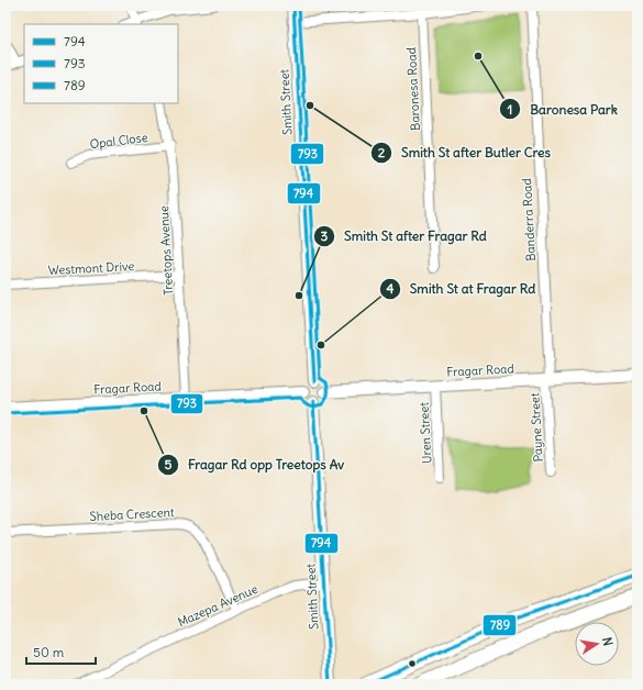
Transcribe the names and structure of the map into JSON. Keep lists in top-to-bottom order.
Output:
{
  "streets": {
    "street": [
      "Baronesa Road",
      "Smith Street",
      "Opal Close",
      "Banderra Road",
      "Treetops Avenue",
      "Westmont Drive",
      "Fragar Road",
      "Payne Street",
      "Uren Street",
      "Sheba Crescent",
      "Mazepa Avenue"
    ]
  },
  "crossings": [
    ["Smith Street", "Fragar Road"],
    ["Smith Street", "Mazepa Avenue"],
    ["Opal Close", "Treetops Avenue"],
    ["Banderra Road", "Fragar Road"],
    ["Banderra Road", "Payne Street"],
    ["Treetops Avenue", "Westmont Drive"],
    ["Treetops Avenue", "Fragar Road"],
    ["Fragar Road", "Payne Street"],
    ["Fragar Road", "Uren Street"],
    ["Sheba Crescent", "Mazepa Avenue"]
  ],
  "places": [
    "Baronesa Park",
    "Smith St after Butler Cres",
    "Smith St after Fragar Rd",
    "Smith St at Fragar Rd",
    "Fragar Rd opp Treetops Av"
  ],
  "lines": ["transit line 794", "transit line 793", "transit line 789"],
  "legend": ["794", "793", "789"],
  "scale_bar": "50 m",
  "north": "right"
}
